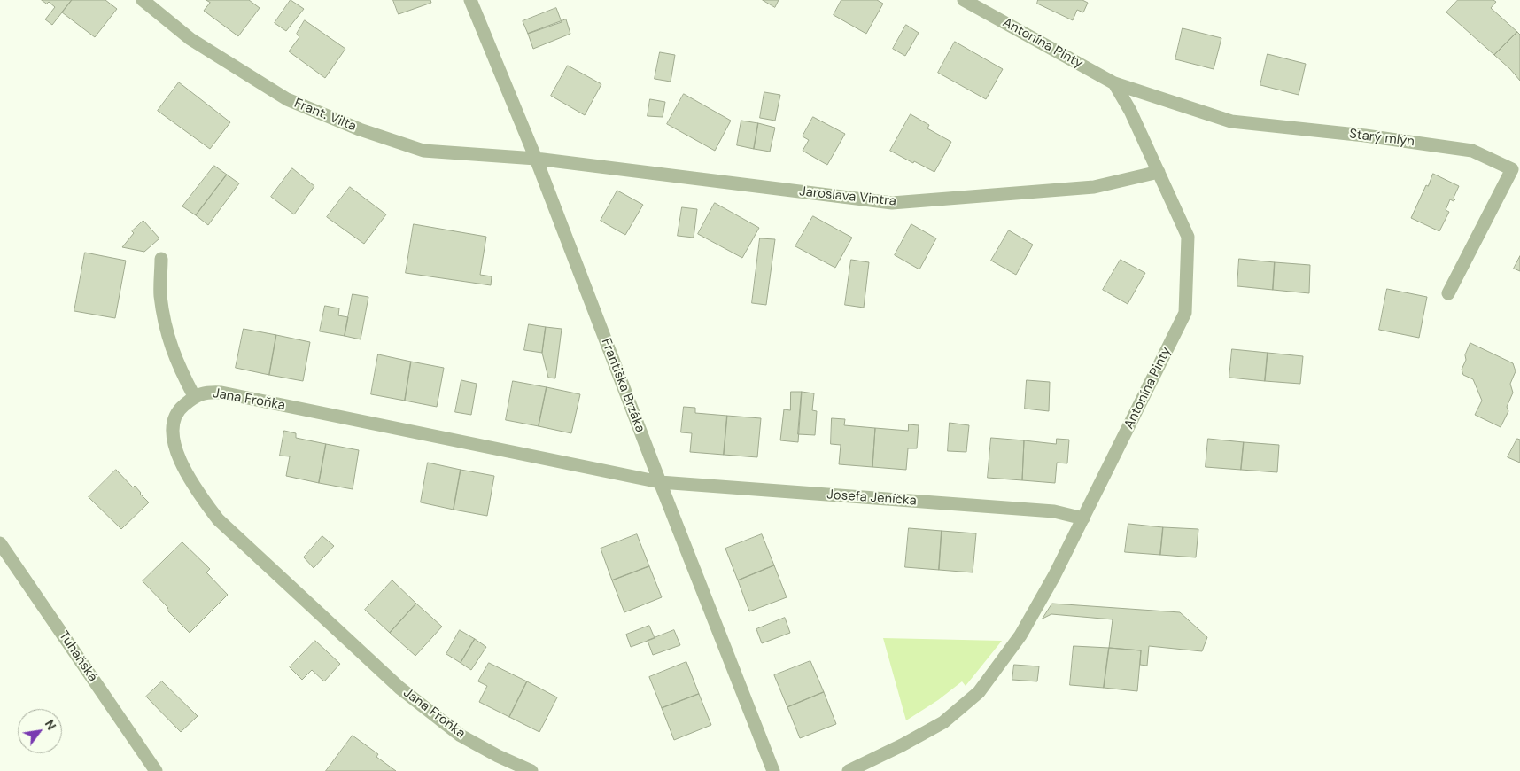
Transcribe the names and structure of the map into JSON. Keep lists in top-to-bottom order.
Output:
{
  "streets": {
    "street": [
      "Antonína Pinty",
      "Frant. Vilta",
      "Starý mlýn",
      "Jaroslava Vintra",
      "Františka Brzáka",
      "Jana Froňka",
      "Josefa Jeníčka",
      "Tuhaňská"
    ]
  },
  "crossings": [
    ["Antonína Pinty", "Starý mlýn"],
    ["Antonína Pinty", "Jaroslava Vintra"],
    ["Antonína Pinty", "Josefa Jeníčka"],
    ["Frant. Vilta", "Jaroslava Vintra"],
    ["Frant. Vilta", "Františka Brzáka"],
    ["Jaroslava Vintra", "Františka Brzáka"],
    ["Františka Brzáka", "Jana Froňka"],
    ["Františka Brzáka", "Josefa Jeníčka"],
    ["Jana Froňka", "Josefa Jeníčka"]
  ],
  "north": "top right"
}
